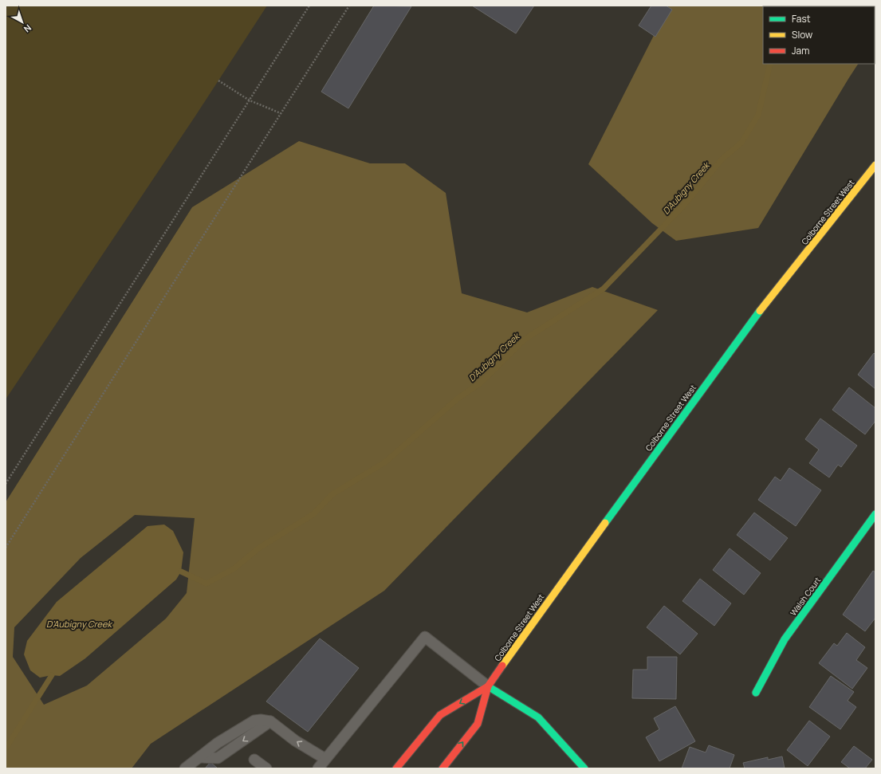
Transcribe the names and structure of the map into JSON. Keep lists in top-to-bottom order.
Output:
{
  "streets": {
    "main road": ["Colborne Street West", "Walsh Court"]
  },
  "water": ["D'Aubigny Creek"],
  "legend": ["Fast", "Slow", "Jam"],
  "north": "bottom right"
}
